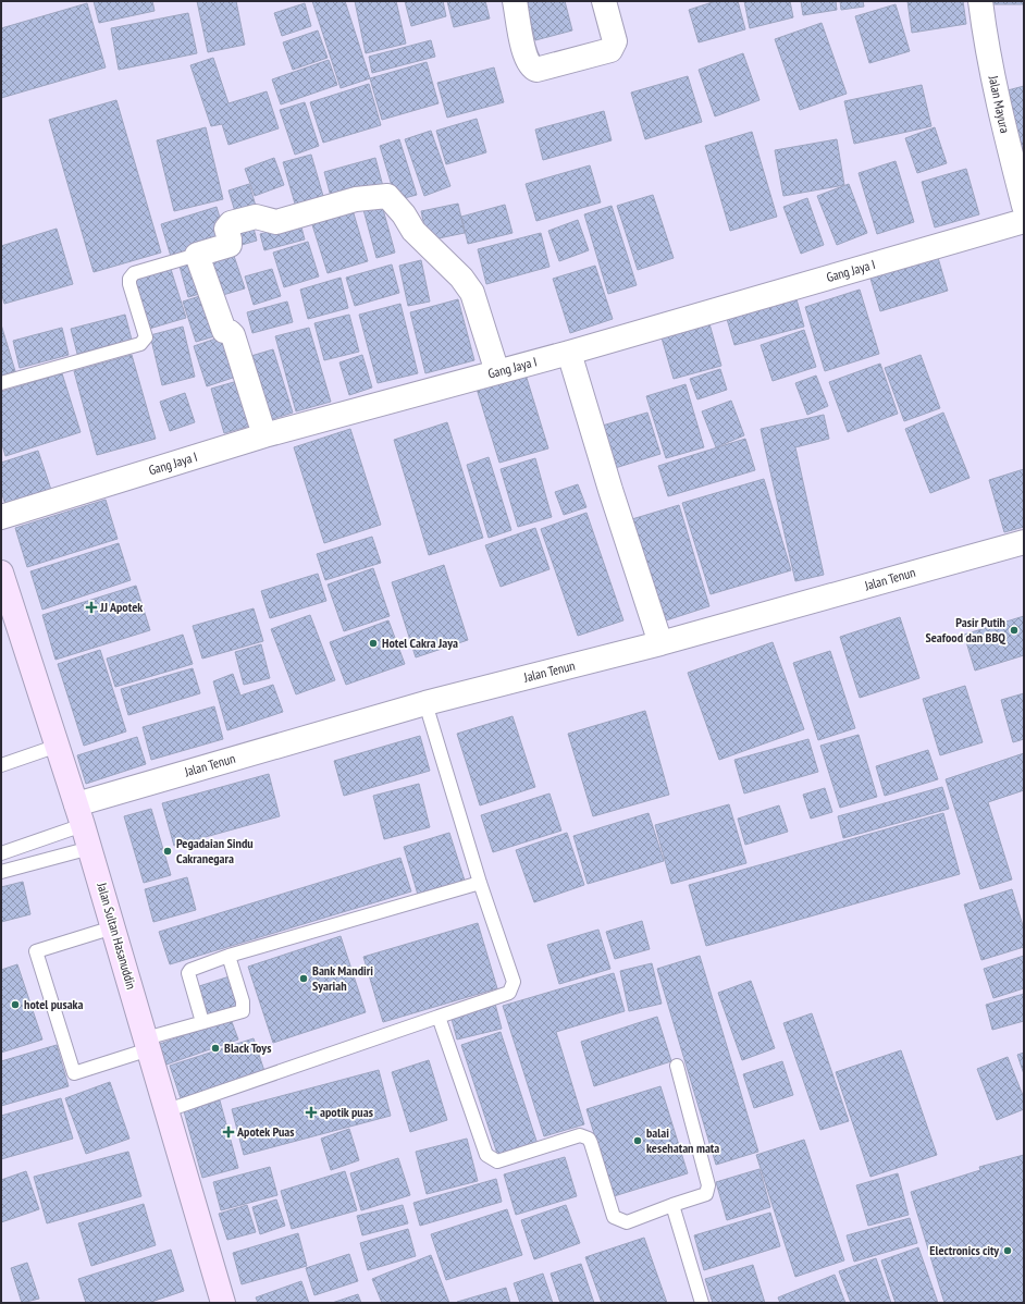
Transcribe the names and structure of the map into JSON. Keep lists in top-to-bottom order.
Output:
{
  "streets": {
    "main road": ["Jalan Sultan Hasanuddin"],
    "street": ["Jalan Mayura", "Gang Jaya I", "Jalan Tenun"]
  },
  "crossings": [
    ["Jalan Tenun", "Jalan Sultan Hasanuddin"]
  ],
  "places": {
    "health": ["JJ Apotek", "apotik puas", "Apotek Puas"],
    "other": [
      "Pasir Putih Seafood dan BBQ",
      "Hotel Cakra Jaya",
      "Pegadaian Sindu Cakranegara",
      "Bank Mandiri Syariah",
      "hotel pusaka",
      "Black Toys",
      "balai kesehatan mata",
      "Electronics city"
    ]
  }
}
